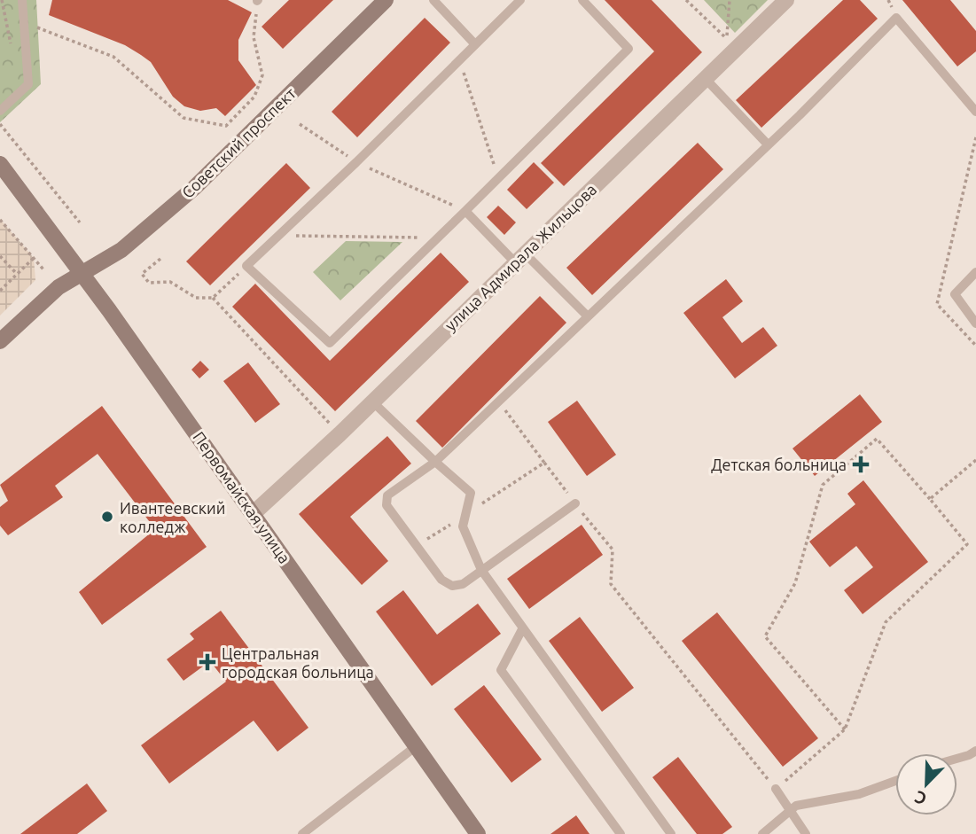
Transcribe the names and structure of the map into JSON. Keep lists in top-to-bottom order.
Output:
{
  "streets": {
    "main road": ["Советский проспект", "Первомайская улица"],
    "street": ["улица Адмирала Жильцова"]
  },
  "crossings": [
    ["Советский проспект", "Первомайская улица"],
    ["улица Адмирала Жильцова", "Первомайская улица"]
  ],
  "places": {
    "health": ["Детская больница", "Центральная городская больница"],
    "other": ["Ивантеевский колледж"]
  },
  "north": "bottom left"
}
